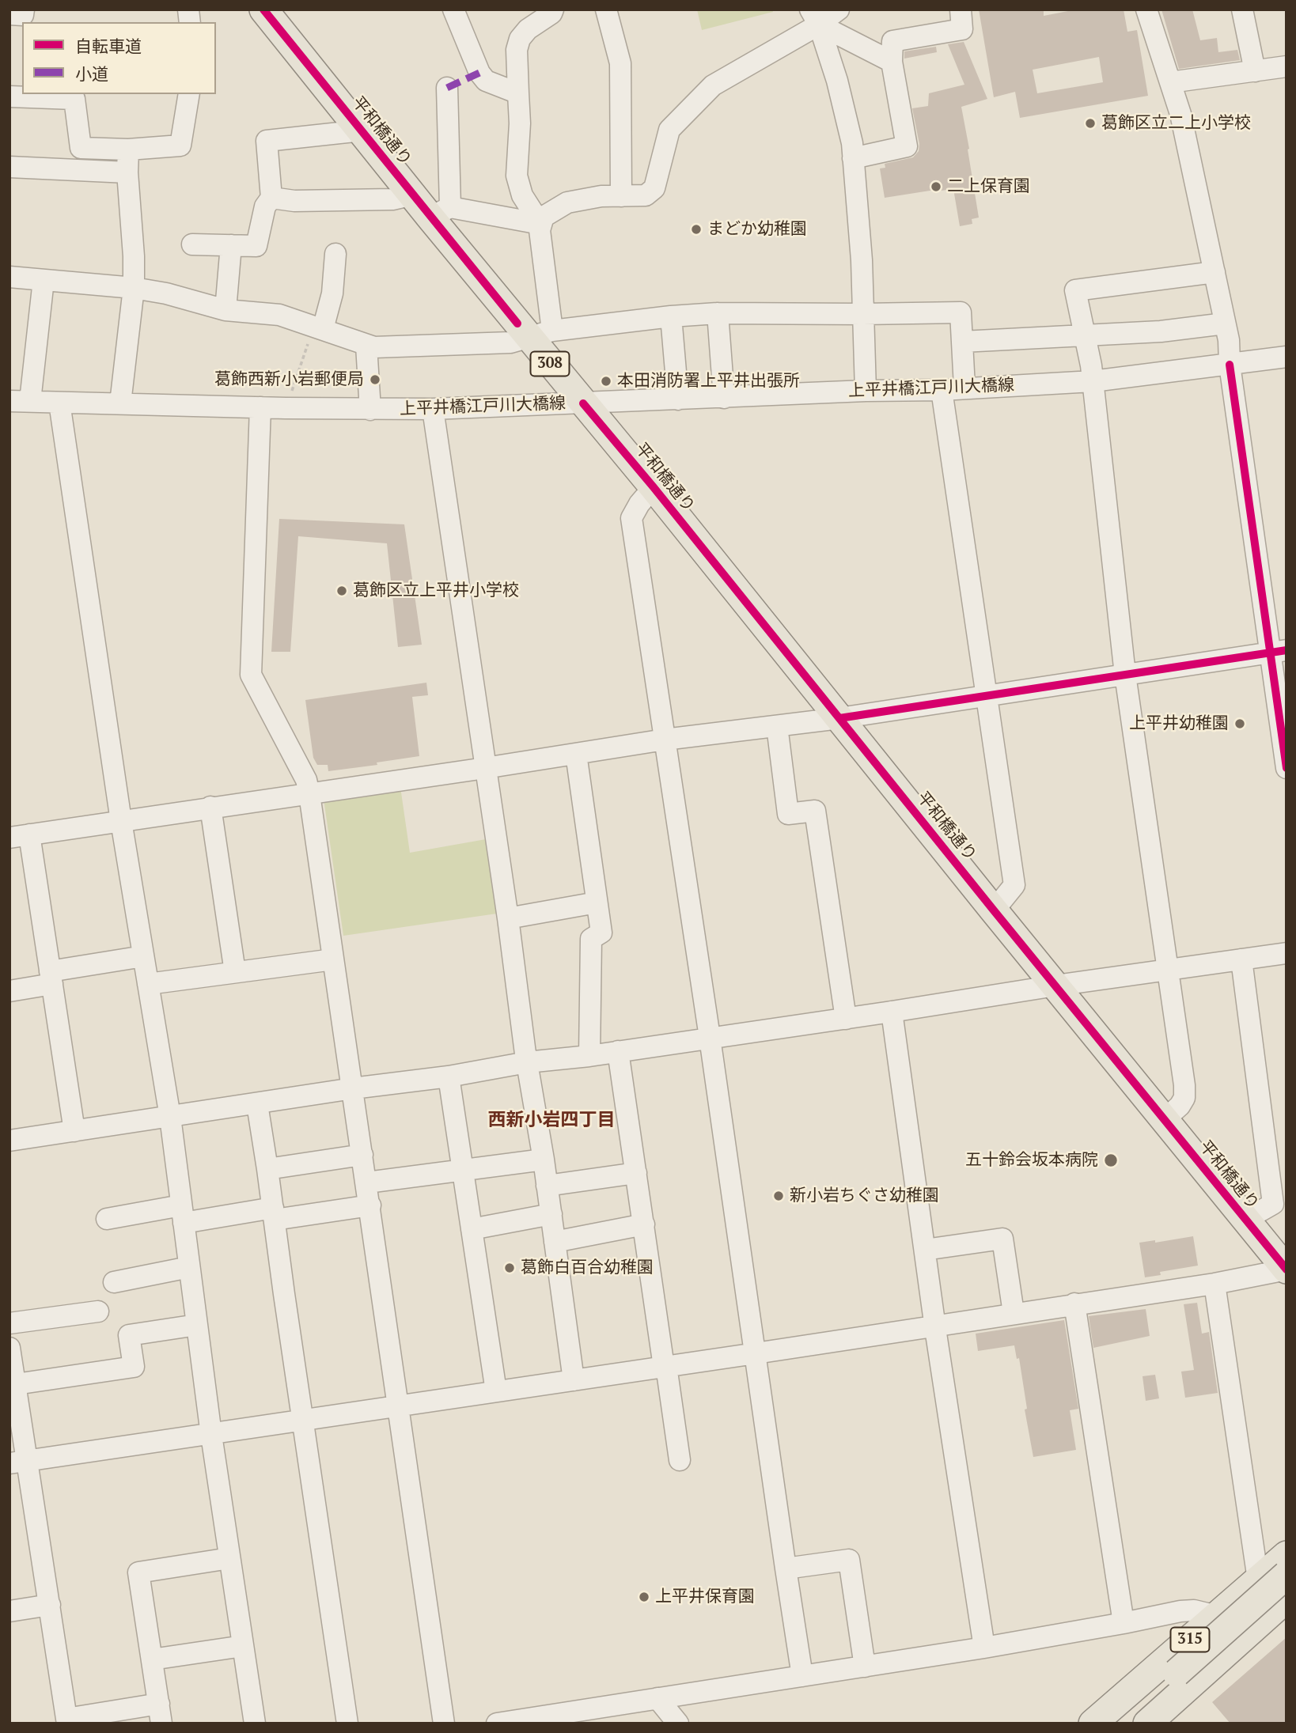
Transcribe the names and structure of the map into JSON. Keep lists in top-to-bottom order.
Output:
{
  "streets": {
    "main road": ["平和橋通り", "308", "315"],
    "street": ["上平井橋江戸川大橋線"]
  },
  "crossings": [
    ["平和橋通り", "上平井橋江戸川大橋線"]
  ],
  "districts": ["西新小岩四丁目"],
  "places": [
    "葛飾区立二上小学校",
    "二上保育園",
    "まどか幼稚園",
    "葛飾西新小岩郵便局",
    "本田消防署上平井出張所",
    "葛飾区立上平井小学校",
    "上平井幼稚園",
    "五十鈴会坂本病院",
    "新小岩ちぐさ幼稚園",
    "葛飾白百合幼稚園",
    "上平井保育園"
  ],
  "legend": ["自転車道", "小道"]
}
